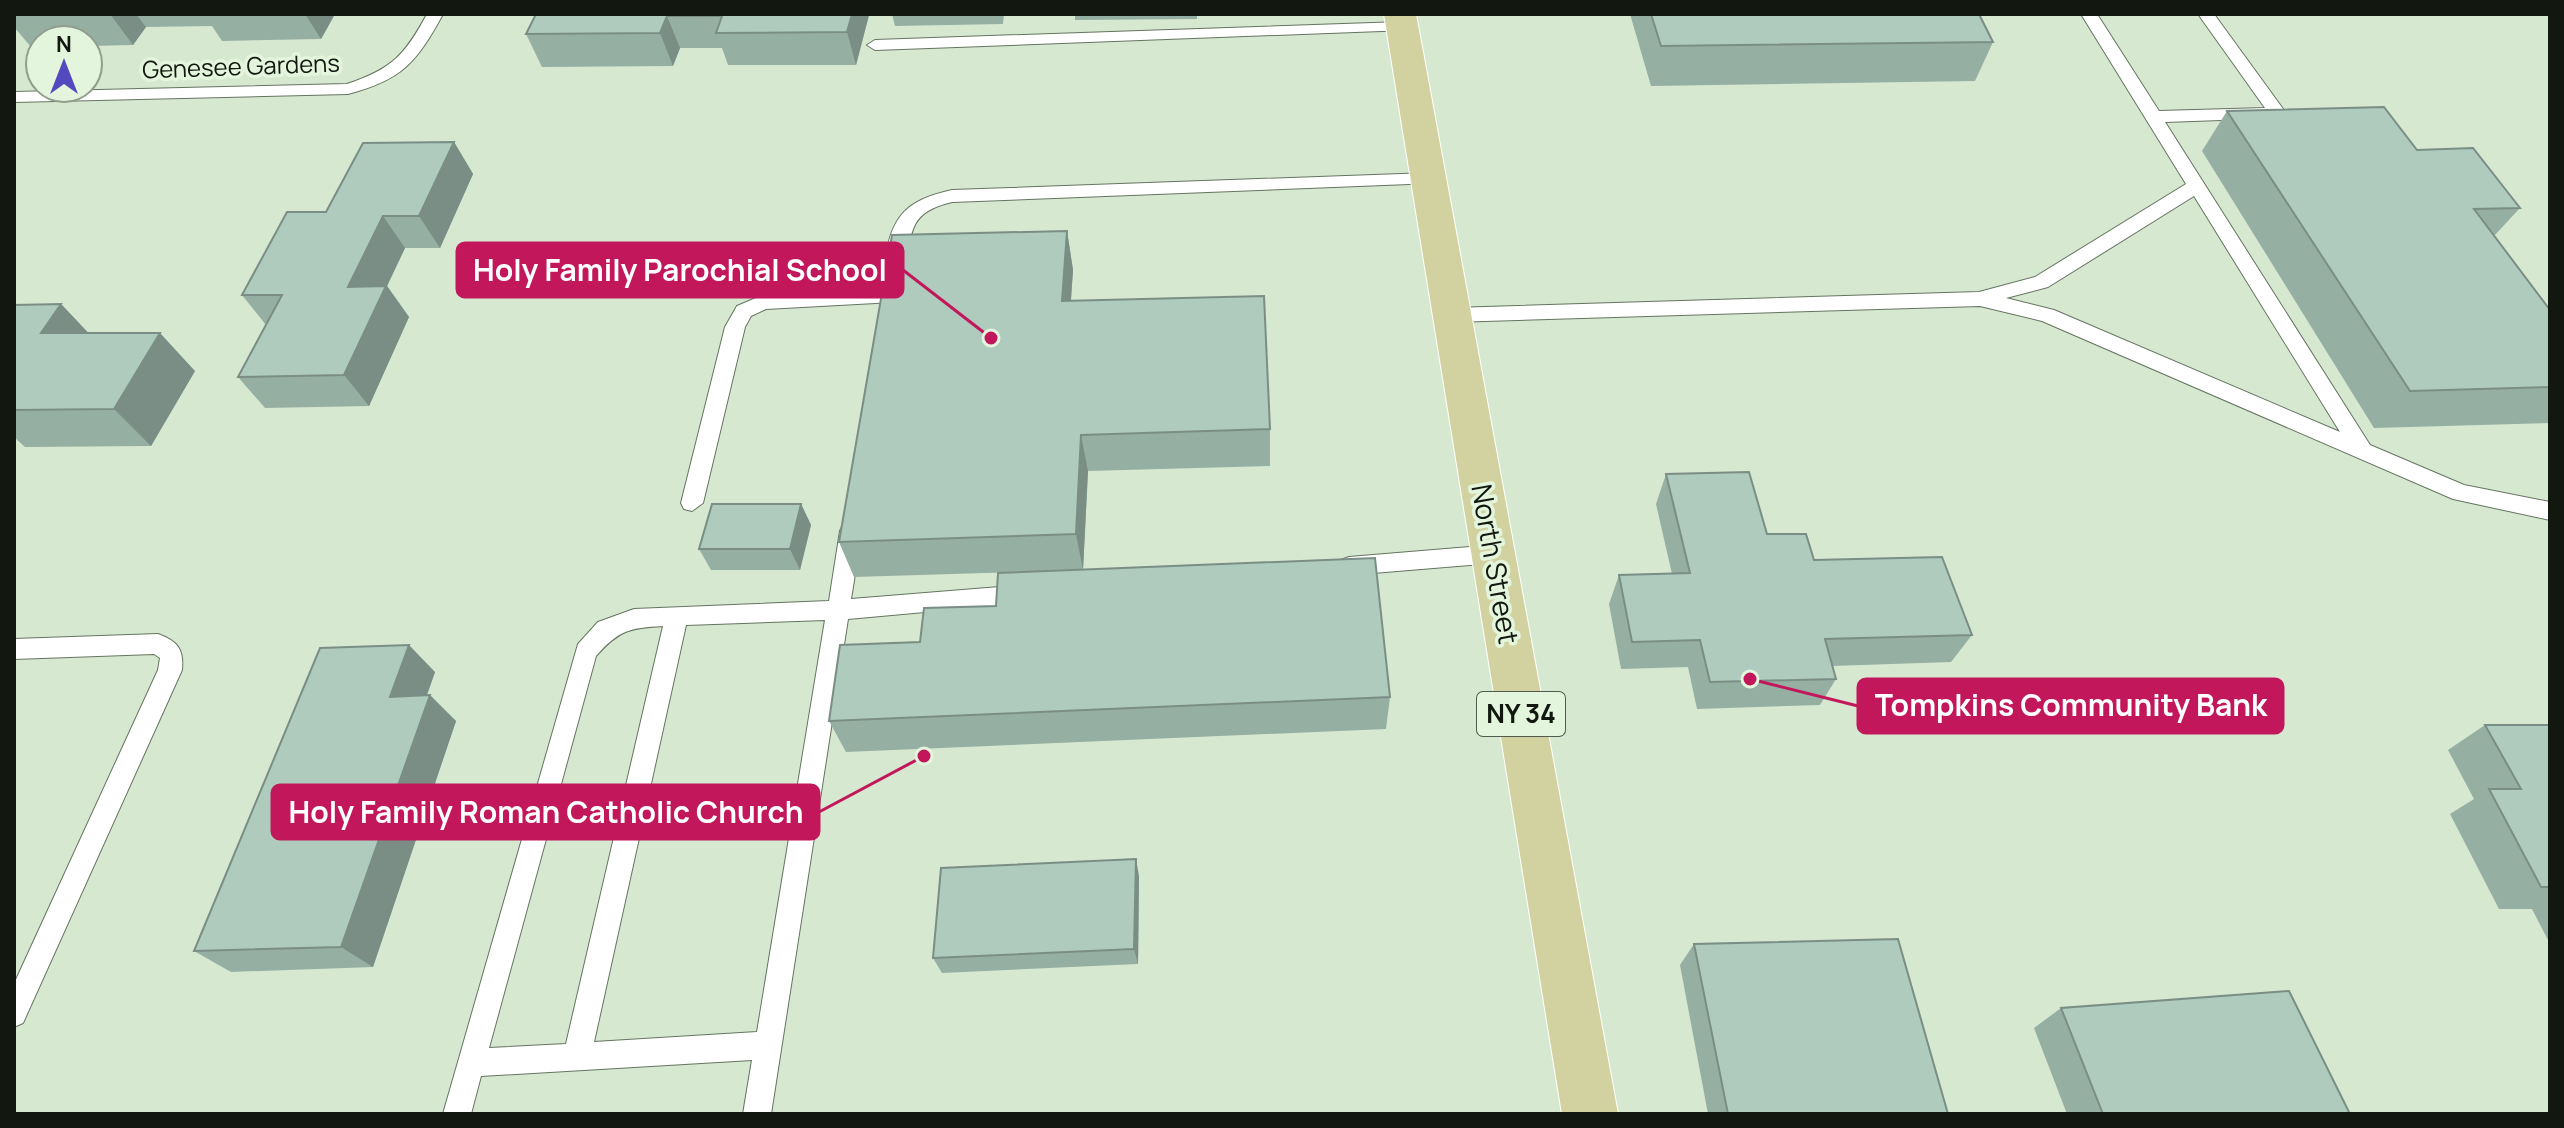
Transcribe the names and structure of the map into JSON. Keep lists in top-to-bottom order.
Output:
{
  "streets": {
    "main road": ["North Street", "NY 34"],
    "lane": ["Genesee Gardens"]
  },
  "places": ["Holy Family Parochial School", "Tompkins Community Bank", "Holy Family Roman Catholic Church"],
  "north": "top"
}
